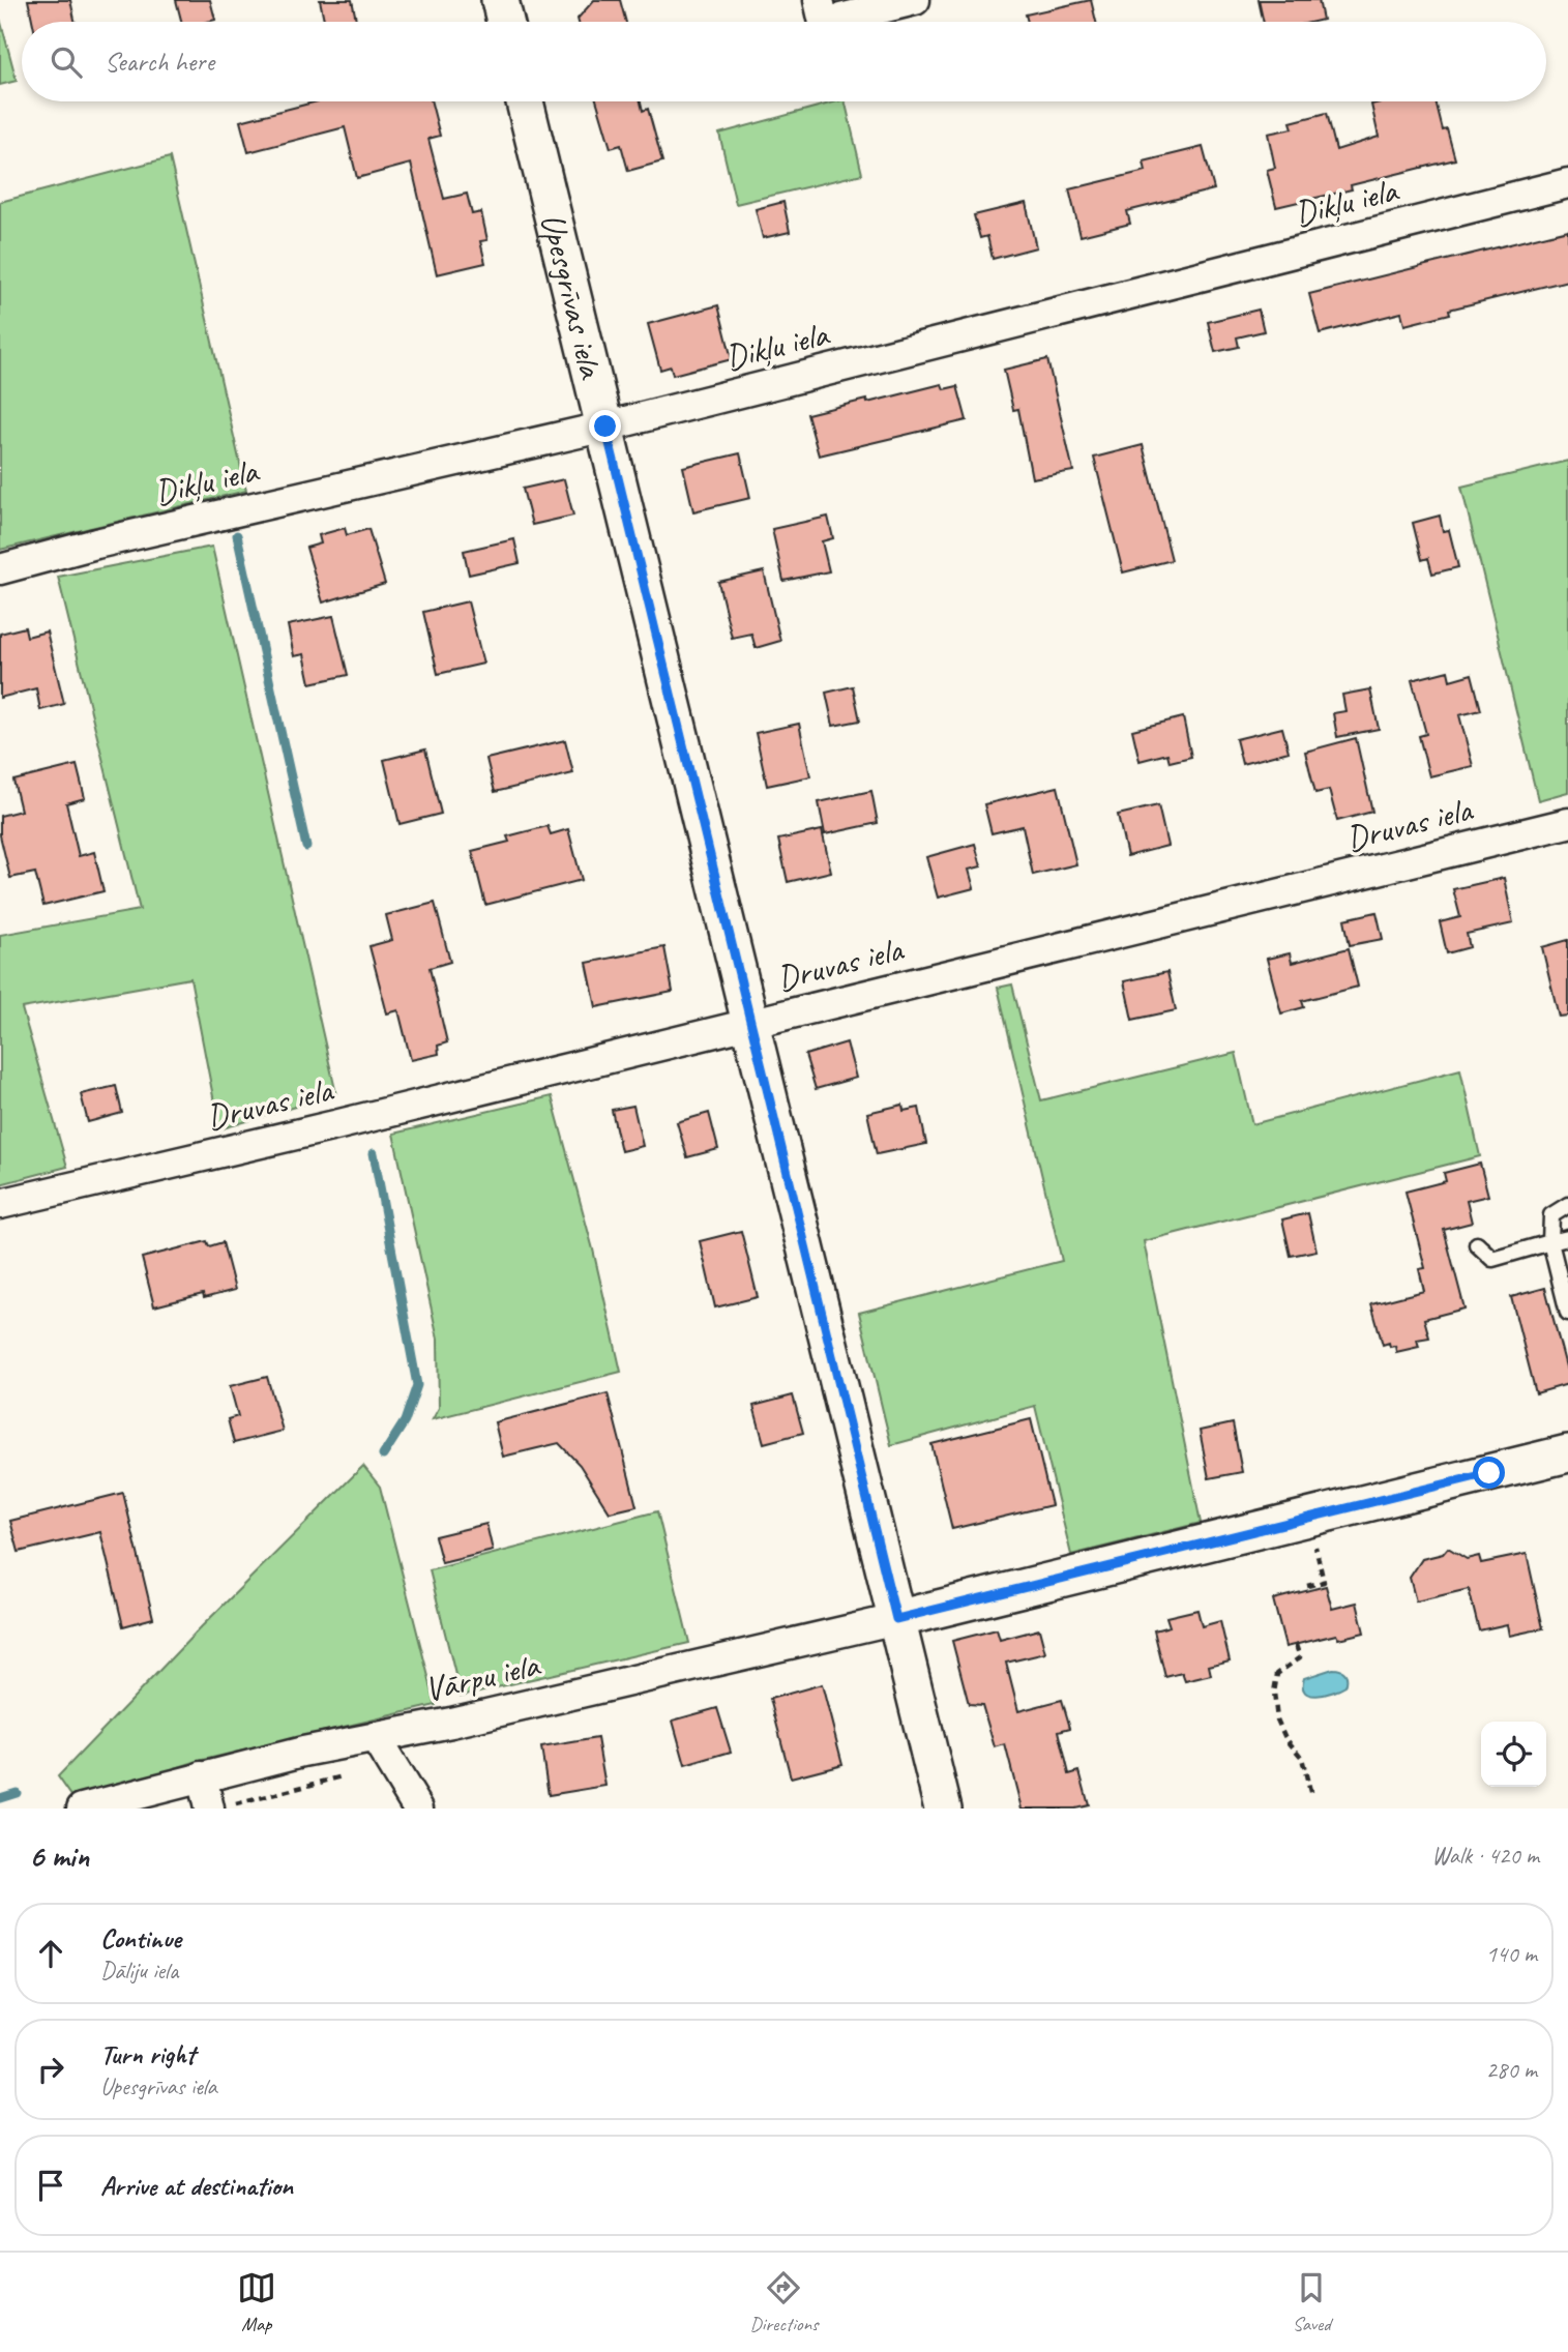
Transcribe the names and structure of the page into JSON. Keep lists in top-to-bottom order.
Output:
{
  "streets": {
    "street": [
      "Dikļu iela",
      "Upesgrīvas iela",
      "Druvas iela",
      "Vārpu iela"
    ]
  },
  "crossings": [
    ["Dikļu iela", "Upesgrīvas iela"],
    ["Upesgrīvas iela", "Druvas iela"],
    ["Upesgrīvas iela", "Vārpu iela"]
  ],
  "page": {
    "search": "Search here",
    "heading": ["6 min", "Walk · 420 m"],
    "list": [
      ["Continue", "Dāliju iela", "140 m"],
      ["Turn right", "Upesgrīvas iela", "280 m"],
      "Arrive at destination"
    ],
    "nav": ["Map", "Directions", "Saved"]
  }
}
